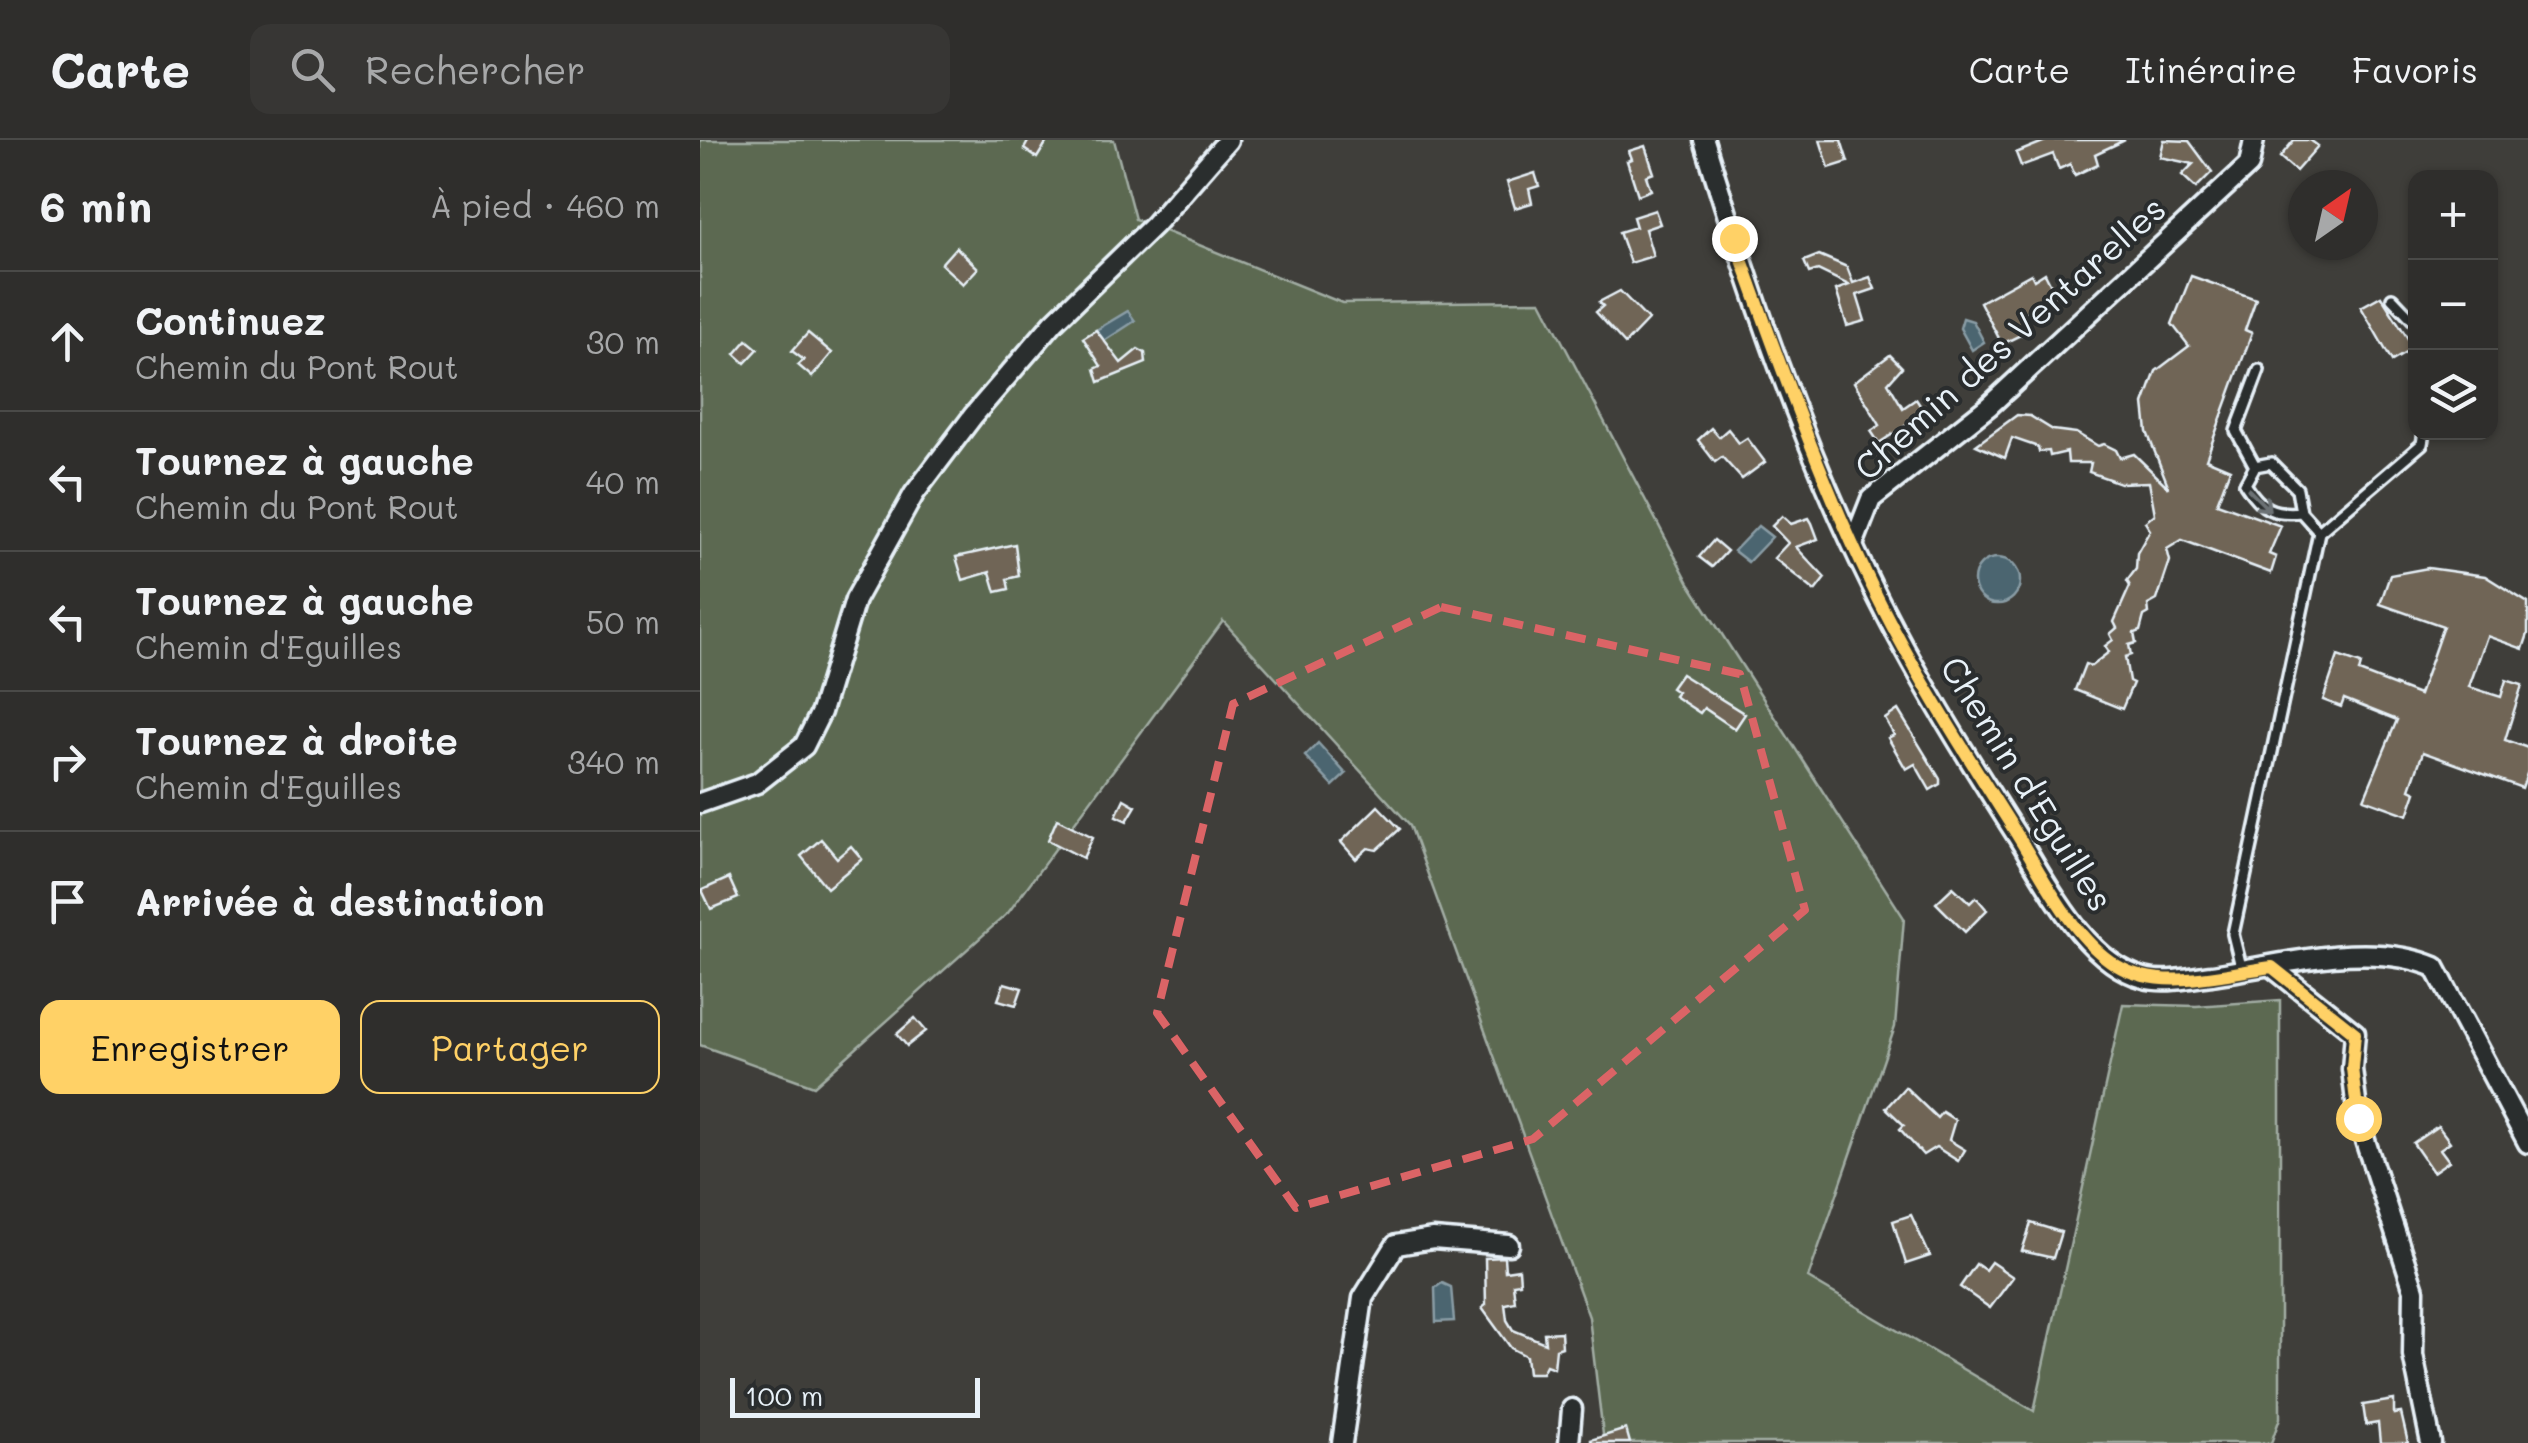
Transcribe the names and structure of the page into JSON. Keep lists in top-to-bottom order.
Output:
{
  "streets": {
    "street": ["Chemin des Ventarelles", "Chemin d'Eguilles"]
  },
  "crossings": [
    ["Chemin des Ventarelles", "Chemin d'Eguilles"]
  ],
  "scale_bar": "100 m",
  "north": "top right",
  "page": {
    "header": "Carte",
    "search": "Rechercher",
    "nav": ["Carte", "Itinéraire", "Favoris"],
    "heading": ["6 min", "À pied · 460 m"],
    "map_buttons": ["+", "−"],
    "list": [
      ["Continuez", "Chemin du Pont Rout", "30 m"],
      ["Tournez à gauche", "Chemin du Pont Rout", "40 m"],
      ["Tournez à gauche", "Chemin d'Eguilles", "50 m"],
      ["Tournez à droite", "Chemin d'Eguilles", "340 m"],
      "Arrivée à destination"
    ],
    "buttons": ["Enregistrer", "Partager"],
    "scale": "100 m"
  }
}
